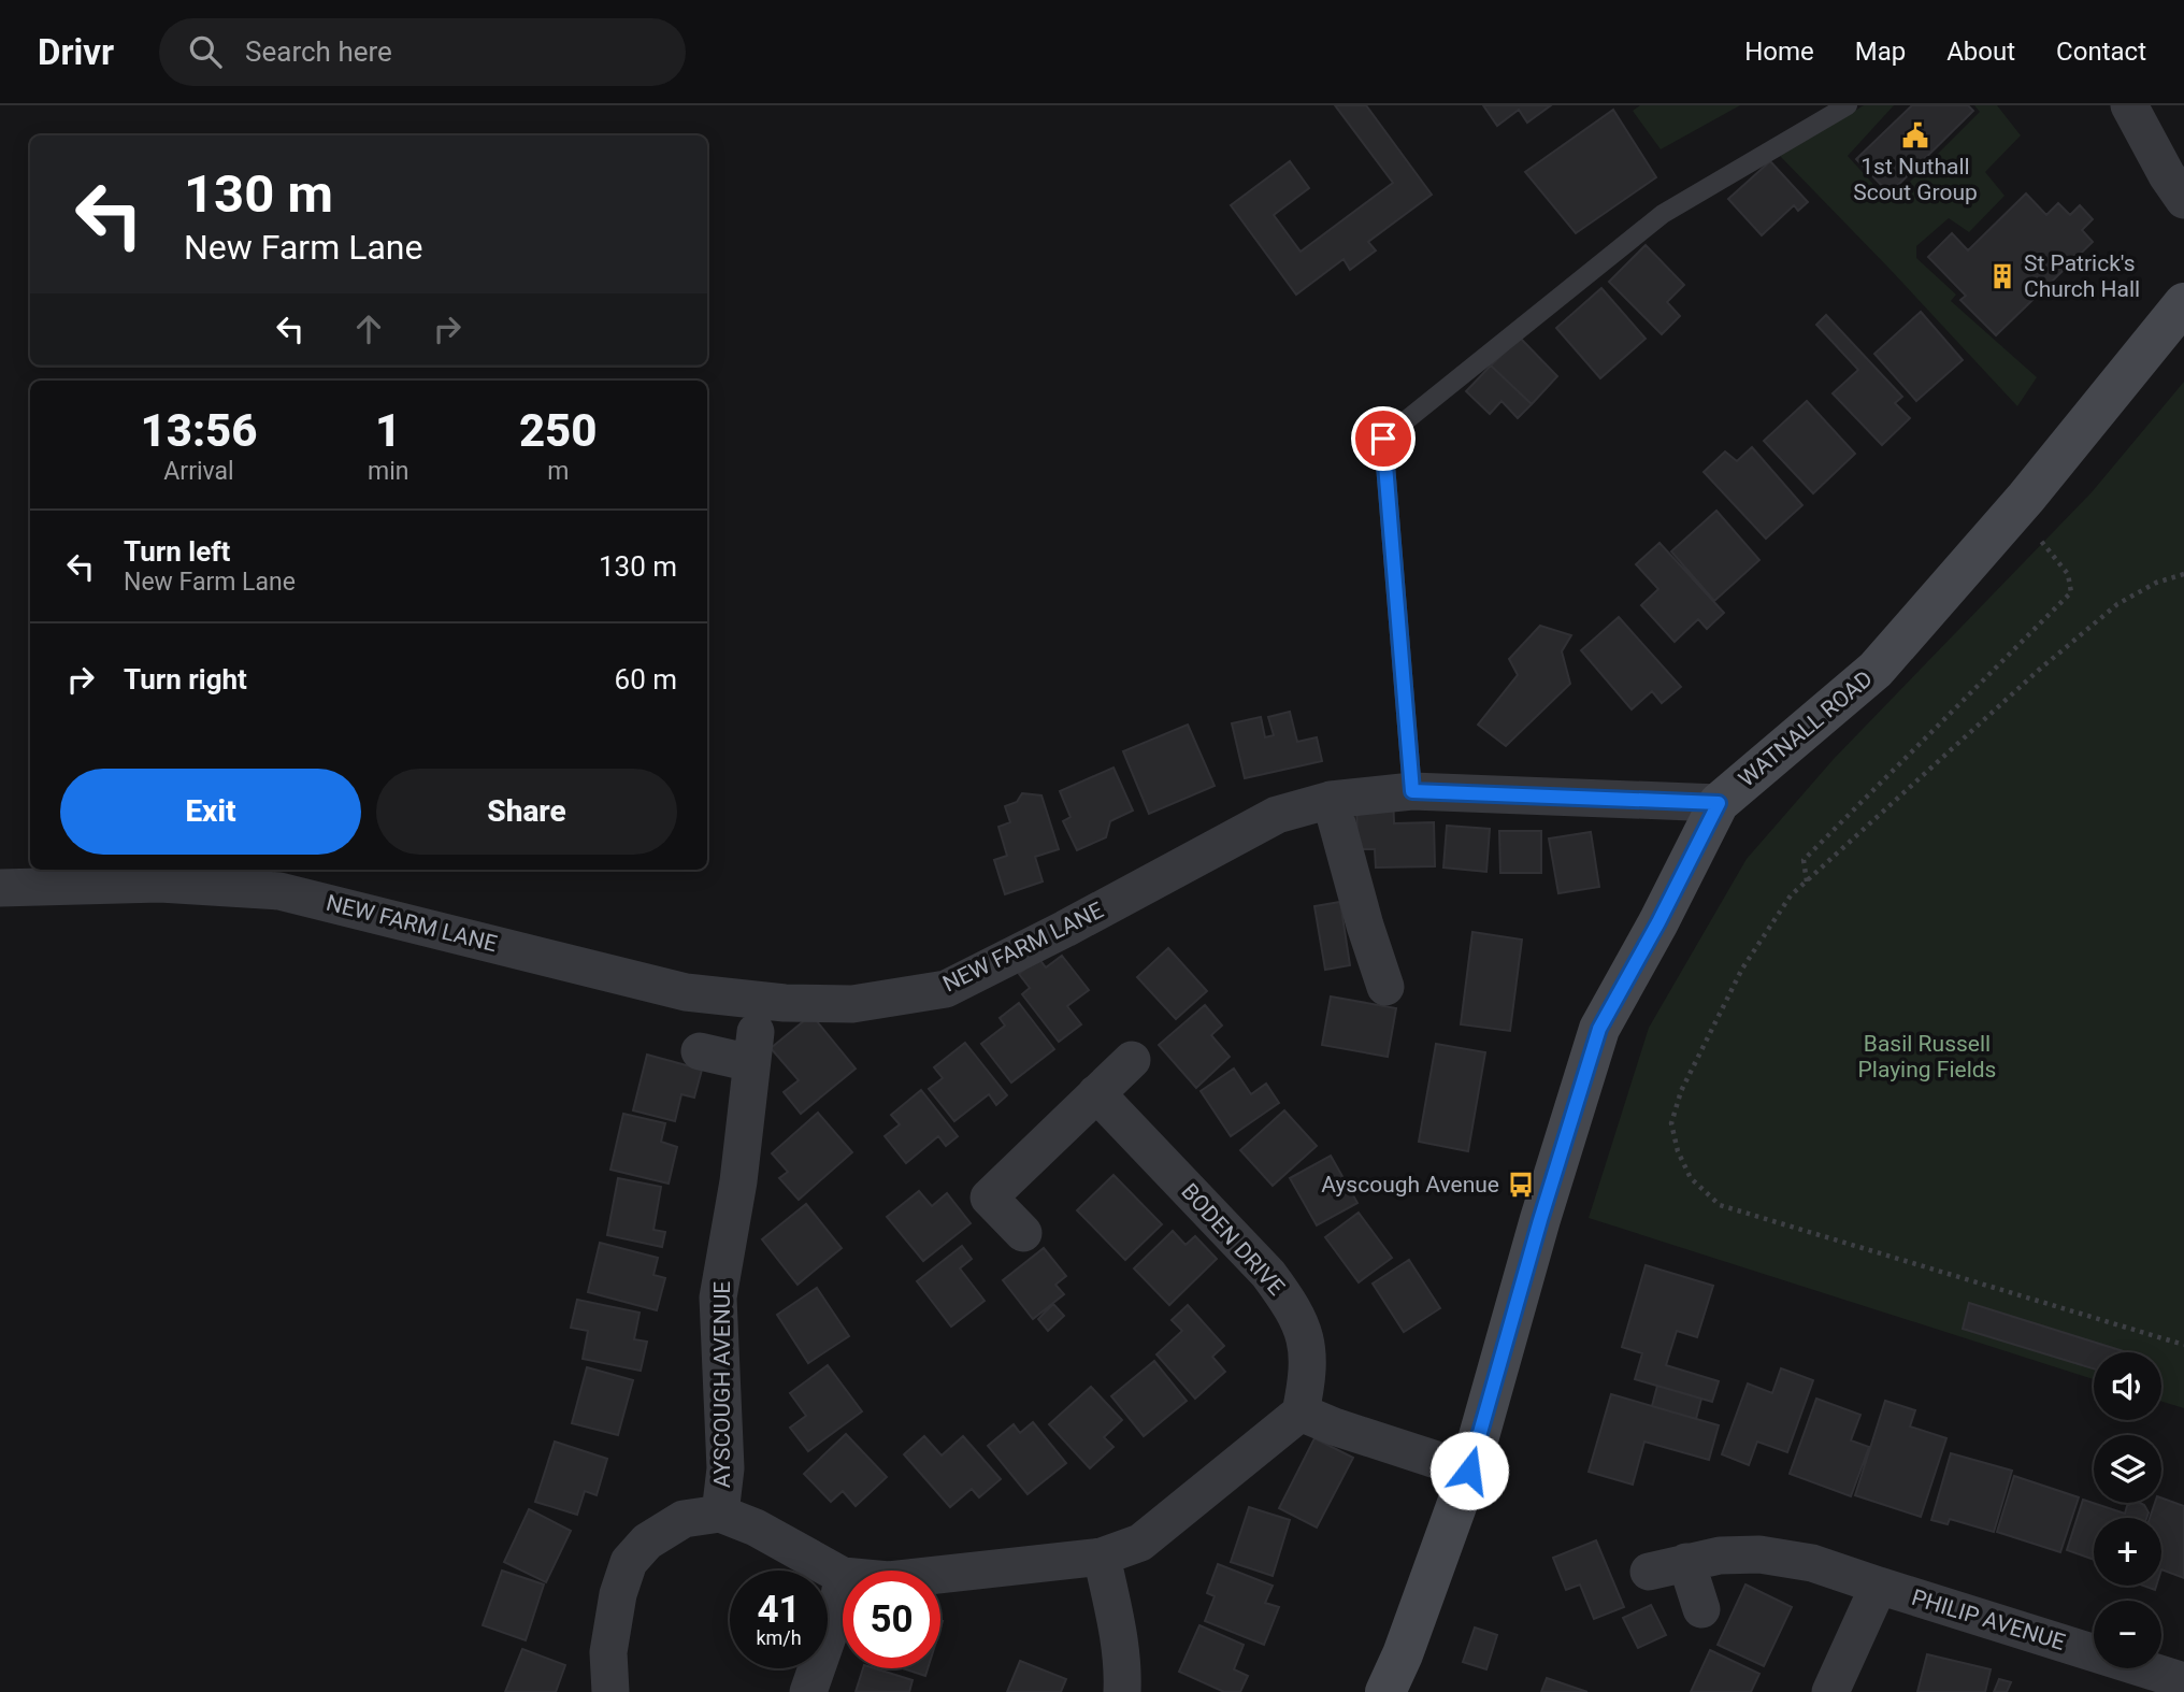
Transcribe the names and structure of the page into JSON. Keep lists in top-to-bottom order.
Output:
{
  "streets": {
    "main road": ["WATNALL ROAD"],
    "street": [
      "NEW FARM LANE",
      "BODEN DRIVE",
      "AYSCOUGH AVENUE",
      "PHILIP AVENUE"
    ]
  },
  "crossings": [
    ["WATNALL ROAD", "NEW FARM LANE"],
    ["BODEN DRIVE", "AYSCOUGH AVENUE"]
  ],
  "parks": ["Basil Russell Playing Fields"],
  "places": {
    "public building": ["1st Nuthall Scout Group"],
    "building": ["St Patrick's Church Hall"],
    "bus stop": ["Ayscough Avenue"]
  },
  "page": {
    "header": "Drivr",
    "search": "Search here",
    "nav": [
      "Home",
      "Map",
      "About",
      "Contact"
    ],
    "turn": ["130 m", "New Farm Lane"],
    "eta": [
      "13:56",
      "Arrival",
      "1",
      "min",
      "250",
      "m"
    ],
    "list": [
      {
        "name": "Turn left",
        "note": "New Farm Lane",
        "value": "130 m"
      },
      {
        "name": "Turn right",
        "value": "60 m"
      }
    ],
    "buttons": ["Exit", "Share"],
    "map_buttons": ["+", "−"],
    "speed": "41 km/h",
    "limit": "50"
  }
}
